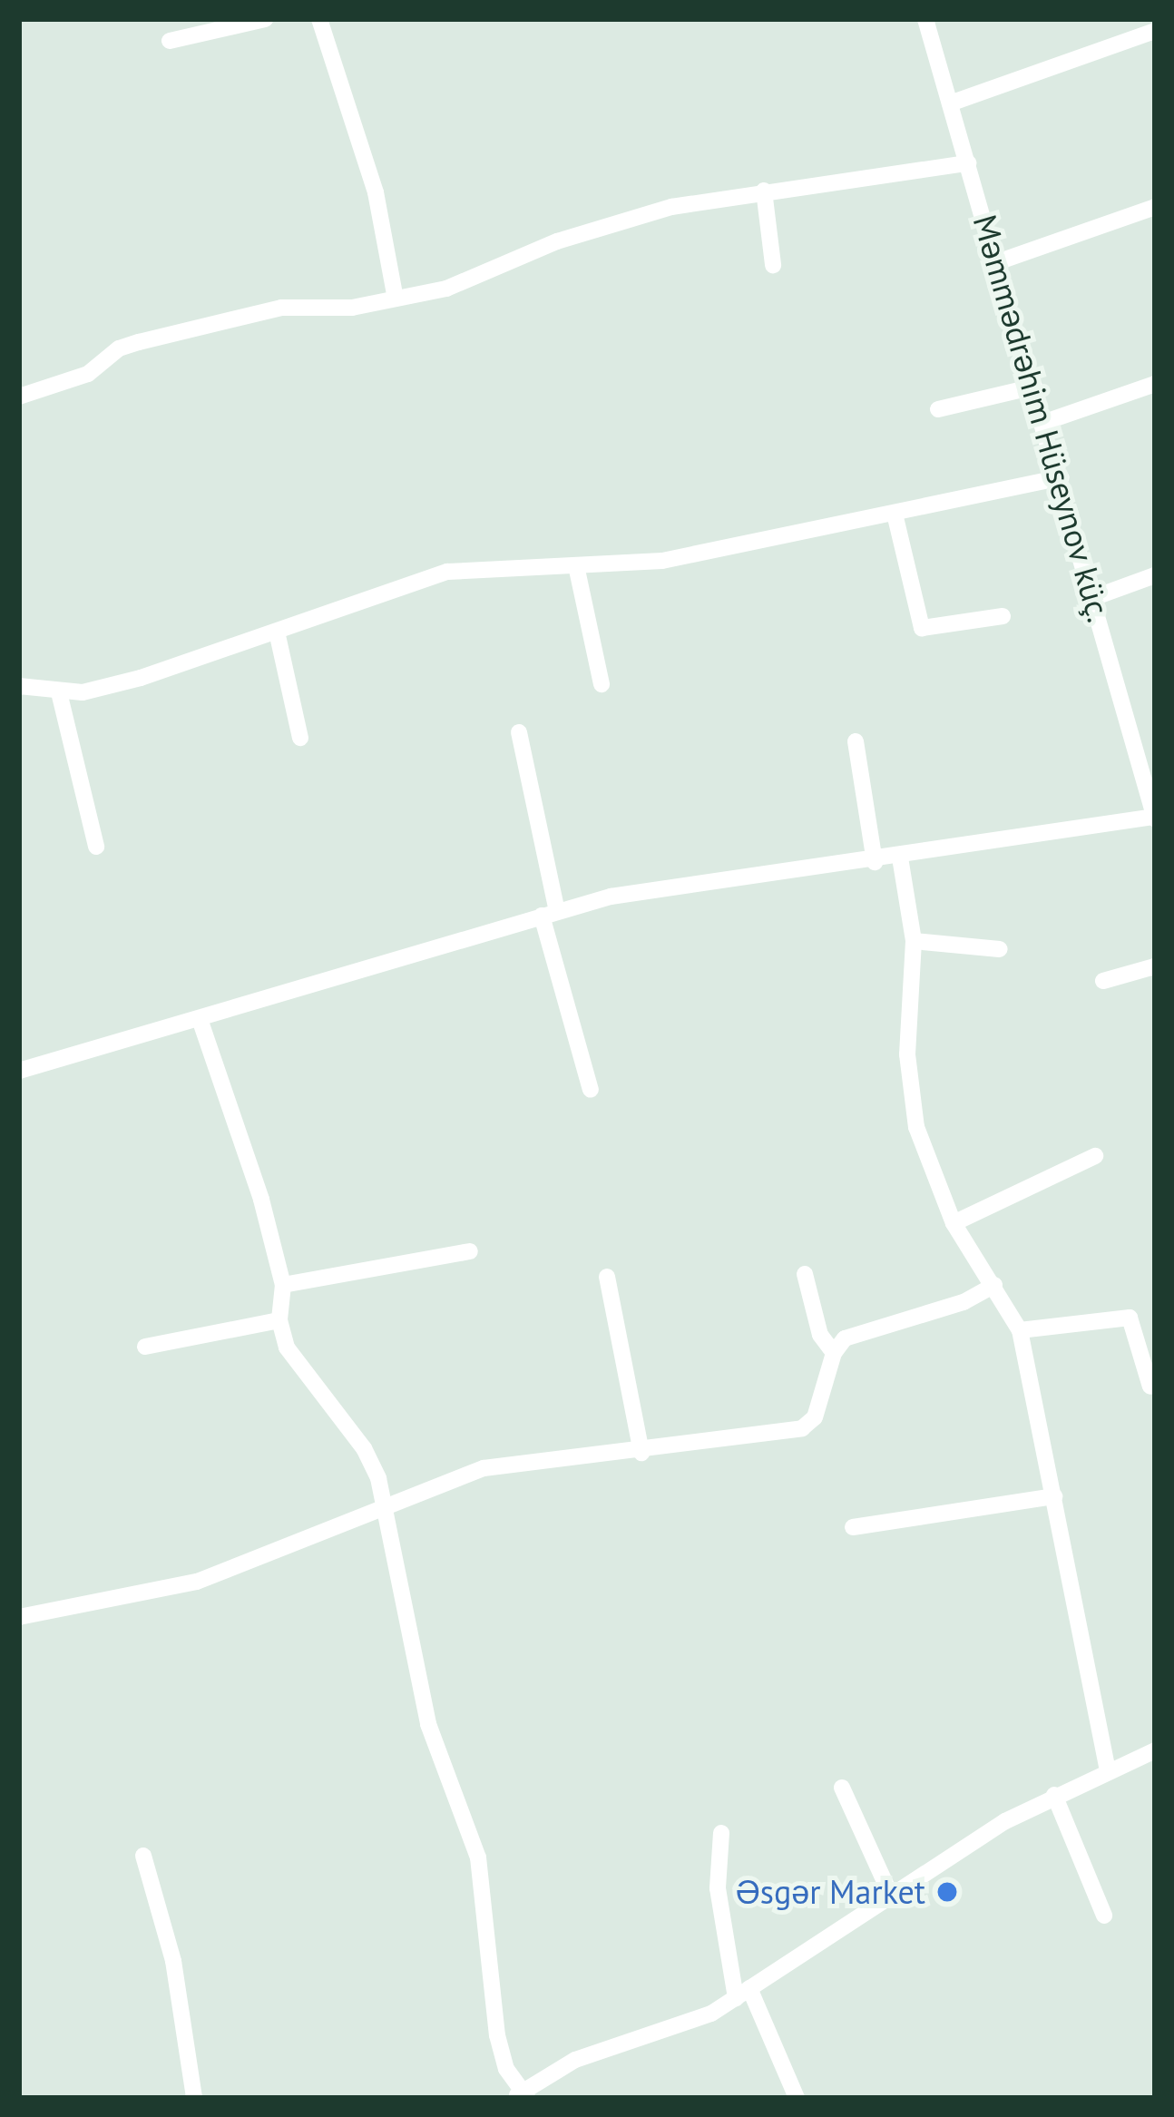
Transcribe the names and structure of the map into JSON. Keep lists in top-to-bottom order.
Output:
{
  "streets": {
    "street": ["Məmmədrəhim Hüseynov küç."]
  },
  "places": ["Əsgər Market"]
}
